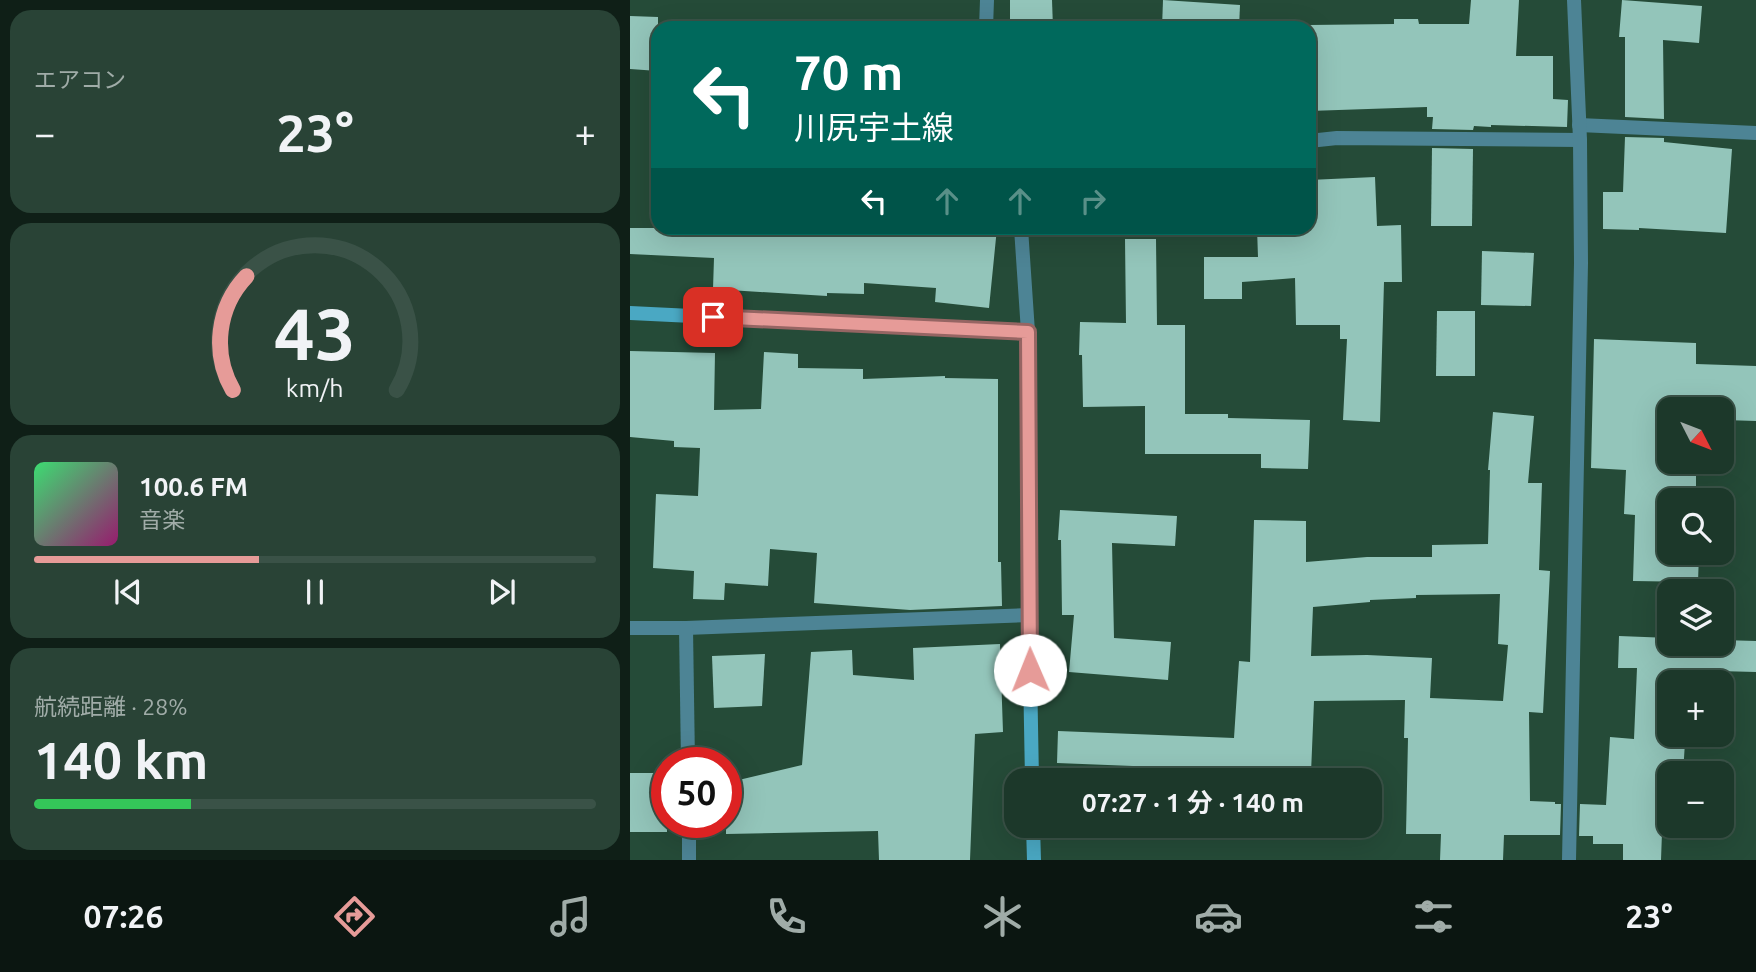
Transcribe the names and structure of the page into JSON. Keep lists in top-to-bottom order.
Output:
{
  "north": "bottom right",
  "page": {
    "tile": [
      "エアコン",
      ["航続距離 · 28%", "140 km"]
    ],
    "turn": ["70 m", "川尻宇土線"],
    "heat": ["−", "23°", "+"],
    "map_buttons": ["+", "−"],
    "song": ["100.6 FM", "音楽"],
    "limit": "50",
    "trip": "07:27 · 1 分 · 140 m",
    "tabs": ["07:26", "23°"],
    "gauge": ["43", "km/h"]
  }
}
